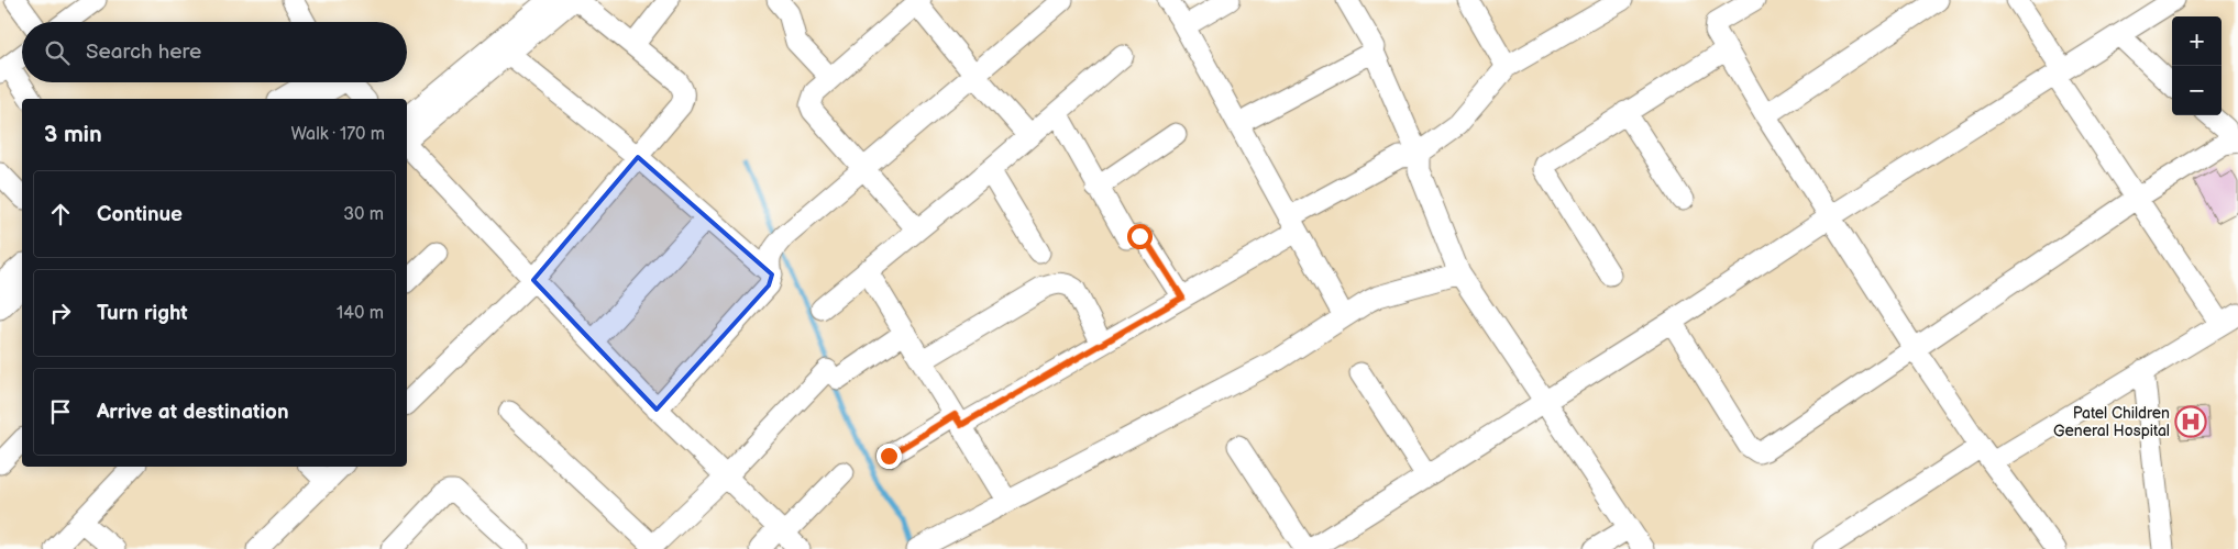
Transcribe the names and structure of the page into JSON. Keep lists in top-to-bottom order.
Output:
{
  "places": {
    "hospital": ["Patel Children General Hospital"]
  },
  "page": {
    "map_buttons": ["+", "−"],
    "search": "Search here",
    "heading": ["3 min", "Walk · 170 m"],
    "list": [
      ["Continue", "30 m"],
      ["Turn right", "140 m"],
      "Arrive at destination"
    ]
  }
}
